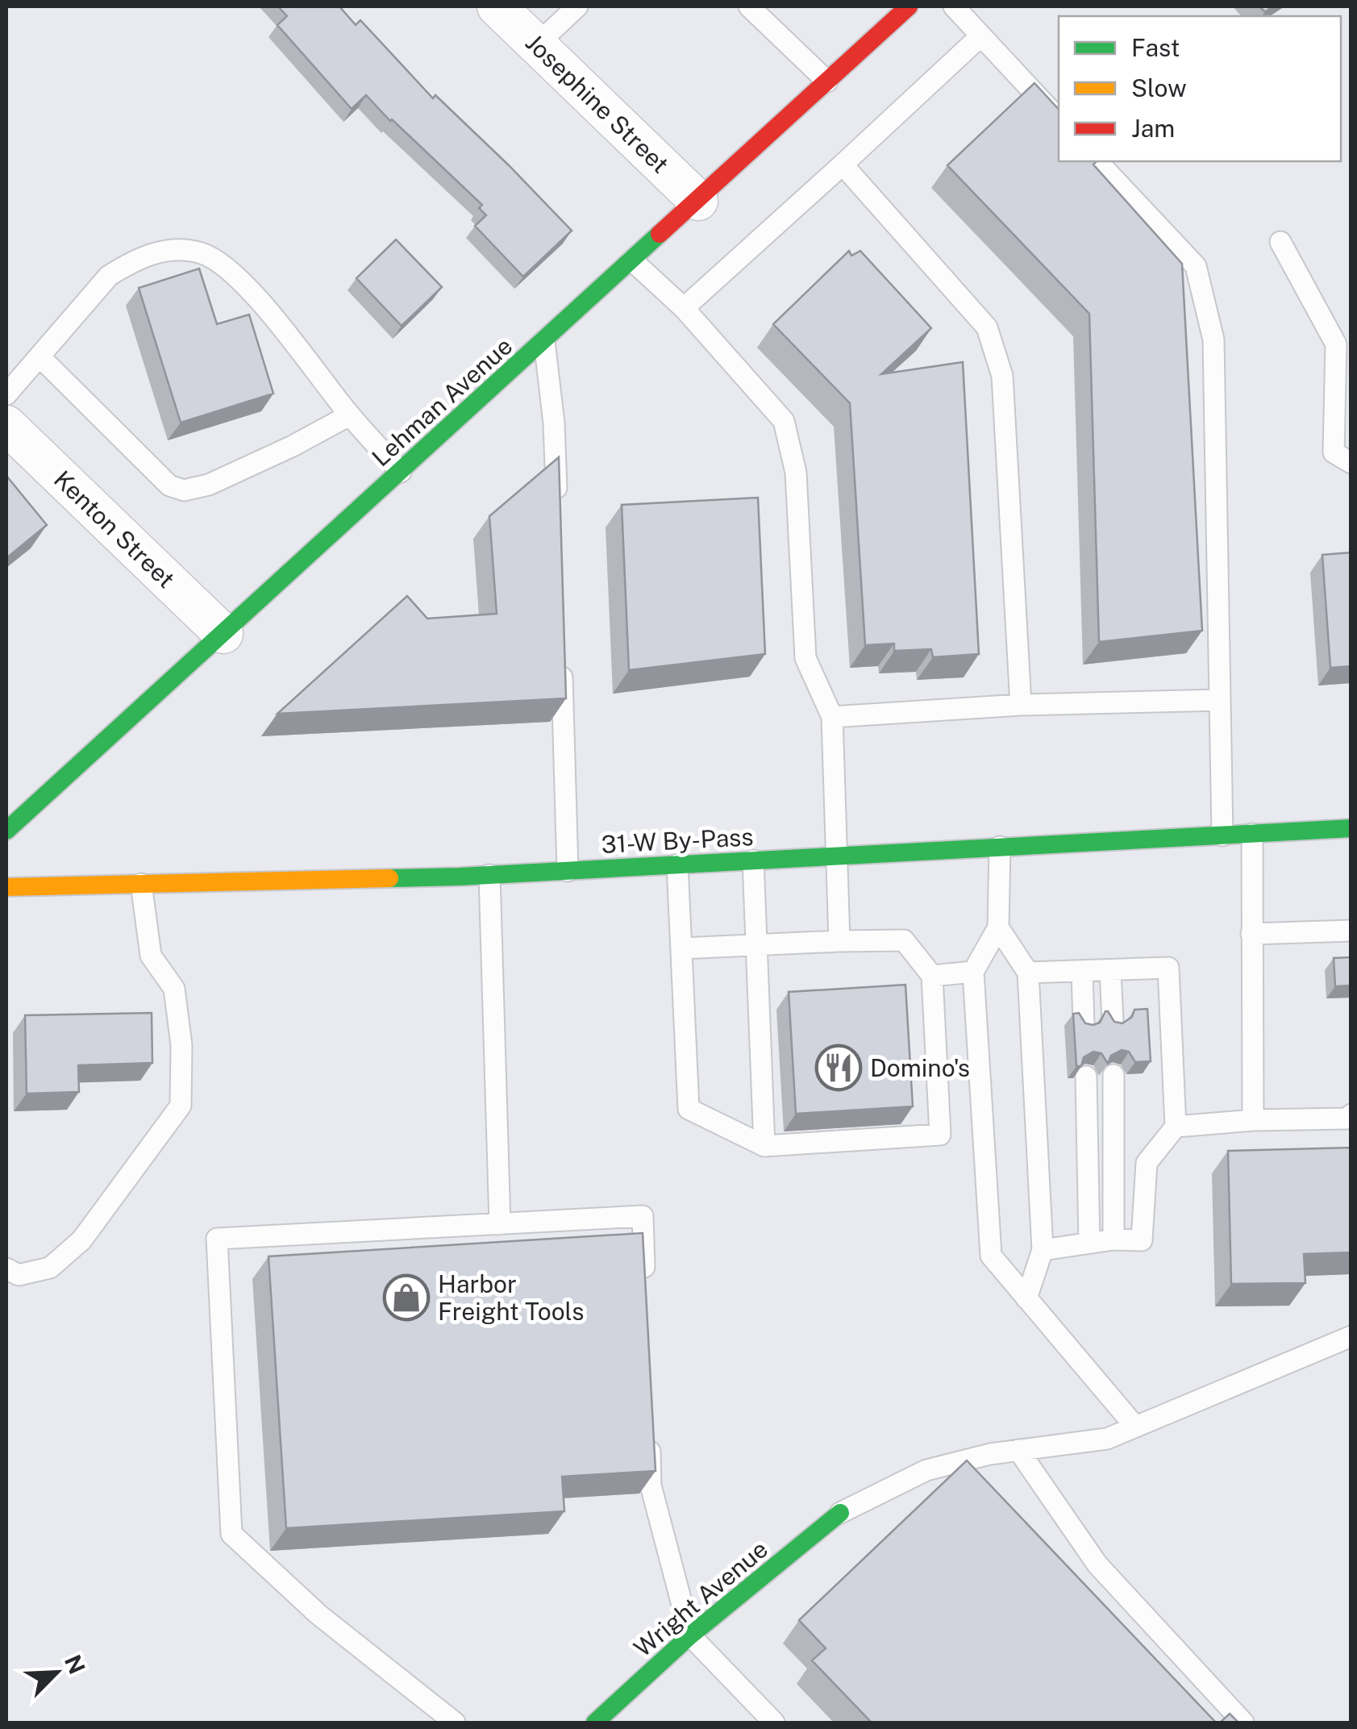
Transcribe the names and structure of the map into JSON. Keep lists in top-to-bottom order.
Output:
{
  "streets": {
    "street": [
      "Josephine Street",
      "Lehman Avenue",
      "Kenton Street",
      "31-W By-Pass",
      "Wright Avenue"
    ]
  },
  "crossings": [
    ["Josephine Street", "Lehman Avenue"],
    ["Lehman Avenue", "Kenton Street"]
  ],
  "places": {
    "restaurant": ["Domino's"],
    "shop": ["Harbor Freight Tools"]
  },
  "legend": ["Fast", "Slow", "Jam"],
  "north": "top right"
}
